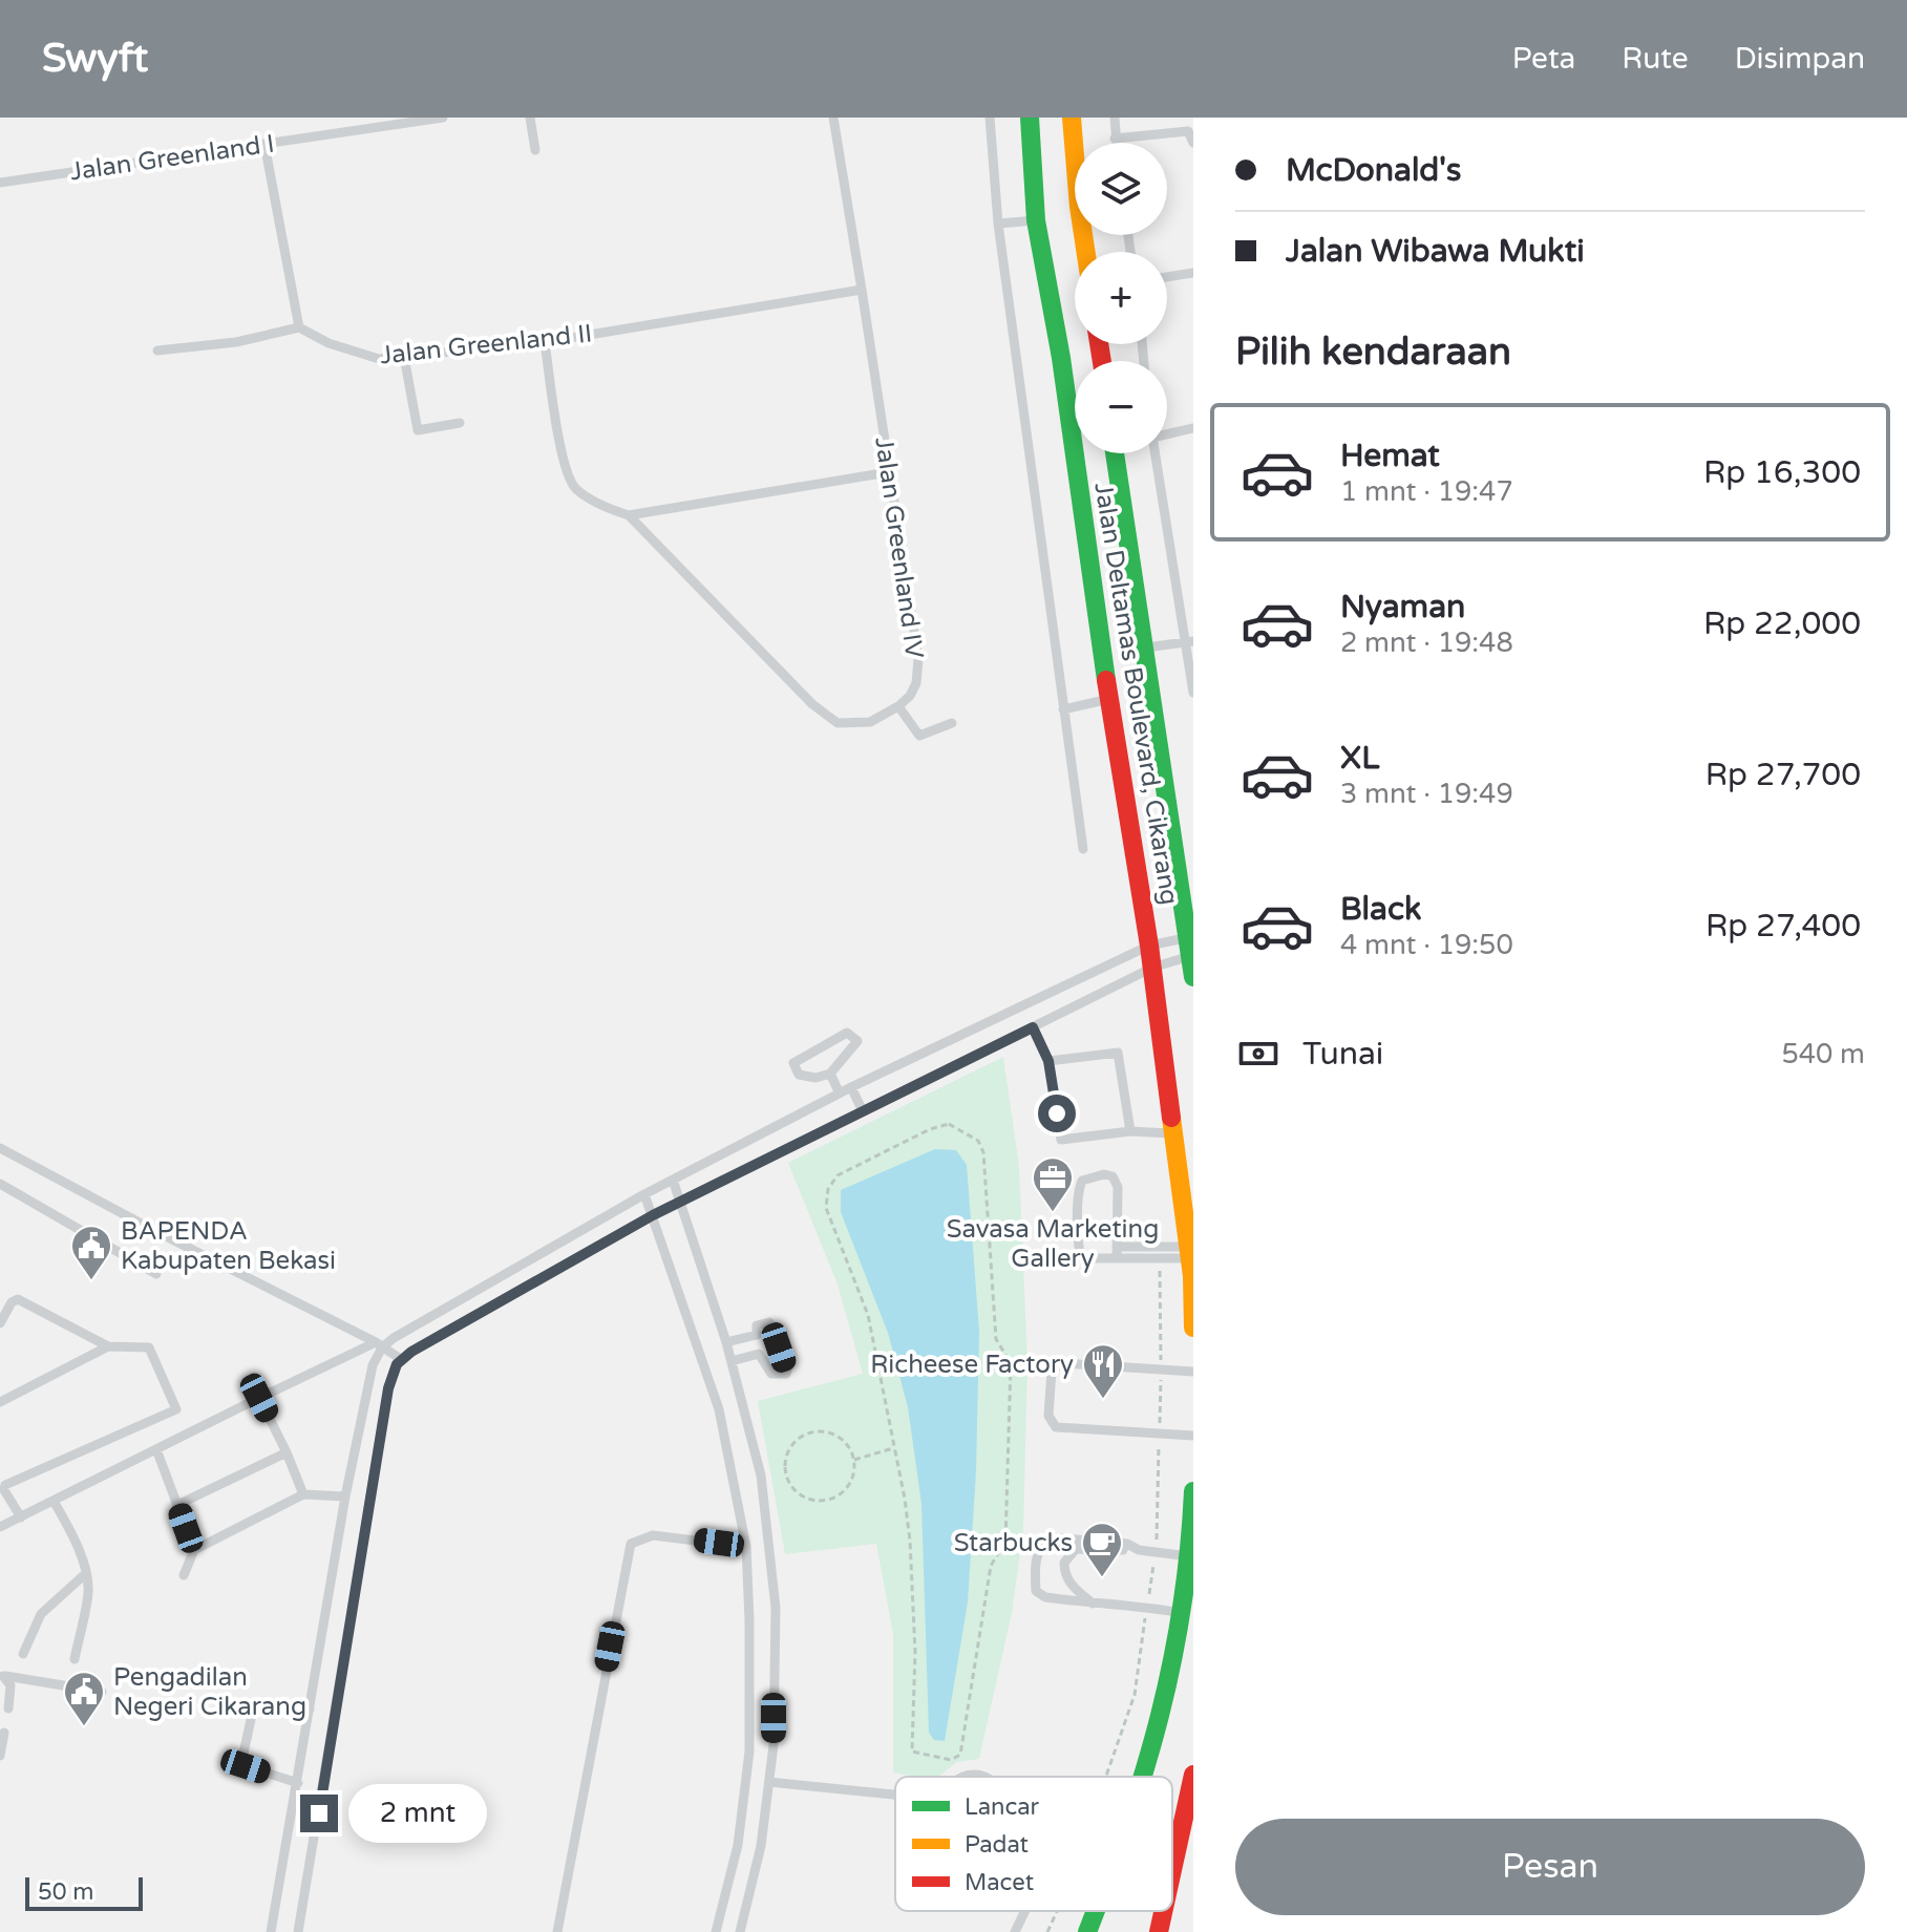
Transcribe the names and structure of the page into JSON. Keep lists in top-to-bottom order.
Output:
{
  "streets": {
    "street": ["Jalan Deltamas Boulevard, Cikarang"],
    "lane": ["Jalan Greenland I", "Jalan Greenland II", "Jalan Greenland IV"]
  },
  "crossings": [
    ["Jalan Greenland II", "Jalan Greenland IV"]
  ],
  "places": {
    "office": ["Savasa Marketing Gallery"],
    "public building": ["BAPENDA Kabupaten Bekasi", "Pengadilan Negeri Cikarang"],
    "restaurant": ["Richeese Factory"],
    "cafe": ["Starbucks"]
  },
  "legend": ["Lancar", "Padat", "Macet"],
  "scale_bar": "50 m",
  "page": {
    "header": "Swyft",
    "nav": ["Peta", "Rute", "Disimpan"],
    "banner": ["McDonald's", "Jalan Wibawa Mukti"],
    "map_buttons": ["+", "−"],
    "heading": "Pilih kendaraan",
    "list": [
      {
        "name": "Hemat",
        "note": "1 mnt · 19:47",
        "value": "Rp 16,300"
      },
      {
        "name": "Nyaman",
        "note": "2 mnt · 19:48",
        "value": "Rp 22,000"
      },
      {
        "name": "XL",
        "note": "3 mnt · 19:49",
        "value": "Rp 27,700"
      },
      {
        "name": "Black",
        "note": "4 mnt · 19:50",
        "value": "Rp 27,400"
      }
    ],
    "pay": ["Tunai", "540 m"],
    "bubble": "2 mnt",
    "buttons": "Pesan",
    "scale": "50 m"
  }
}
